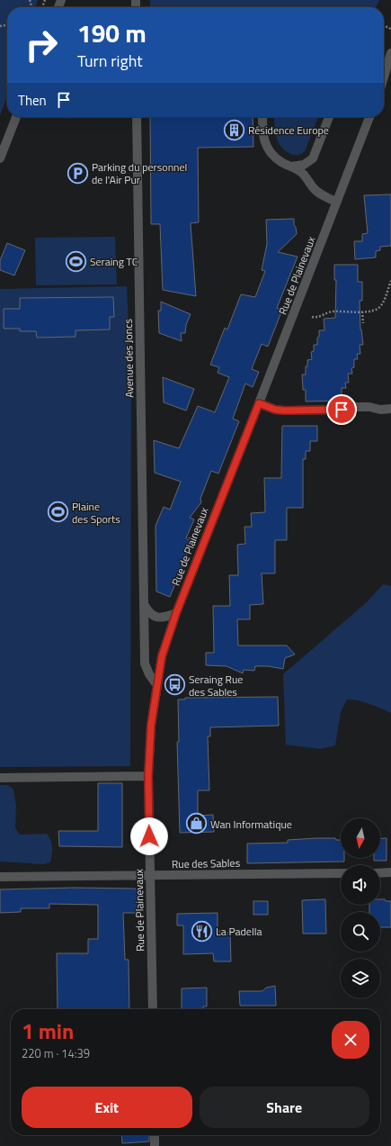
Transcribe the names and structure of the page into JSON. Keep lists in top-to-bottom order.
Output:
{
  "streets": {
    "street": ["Rue de Plainevaux", "Avenue des Joncs", "Rue des Sables"]
  },
  "crossings": [
    ["Rue de Plainevaux", "Avenue des Joncs"],
    ["Rue de Plainevaux", "Rue des Sables"]
  ],
  "places": {
    "building": ["Résidence Europe"],
    "parking": ["Parking du personnel de l'Air Pur"],
    "sports": ["Seraing TC", "Plaine des Sports"],
    "bus stop": ["Seraing Rue des Sables"],
    "shop": ["Wan Informatique"],
    "restaurant": ["La Padella"]
  },
  "north": "bottom",
  "page": {
    "turn": ["190 m", "Turn right"],
    "then": "Then",
    "heading": ["1 min", "220 m · 14:39"],
    "buttons": ["Exit", "Share"]
  }
}
